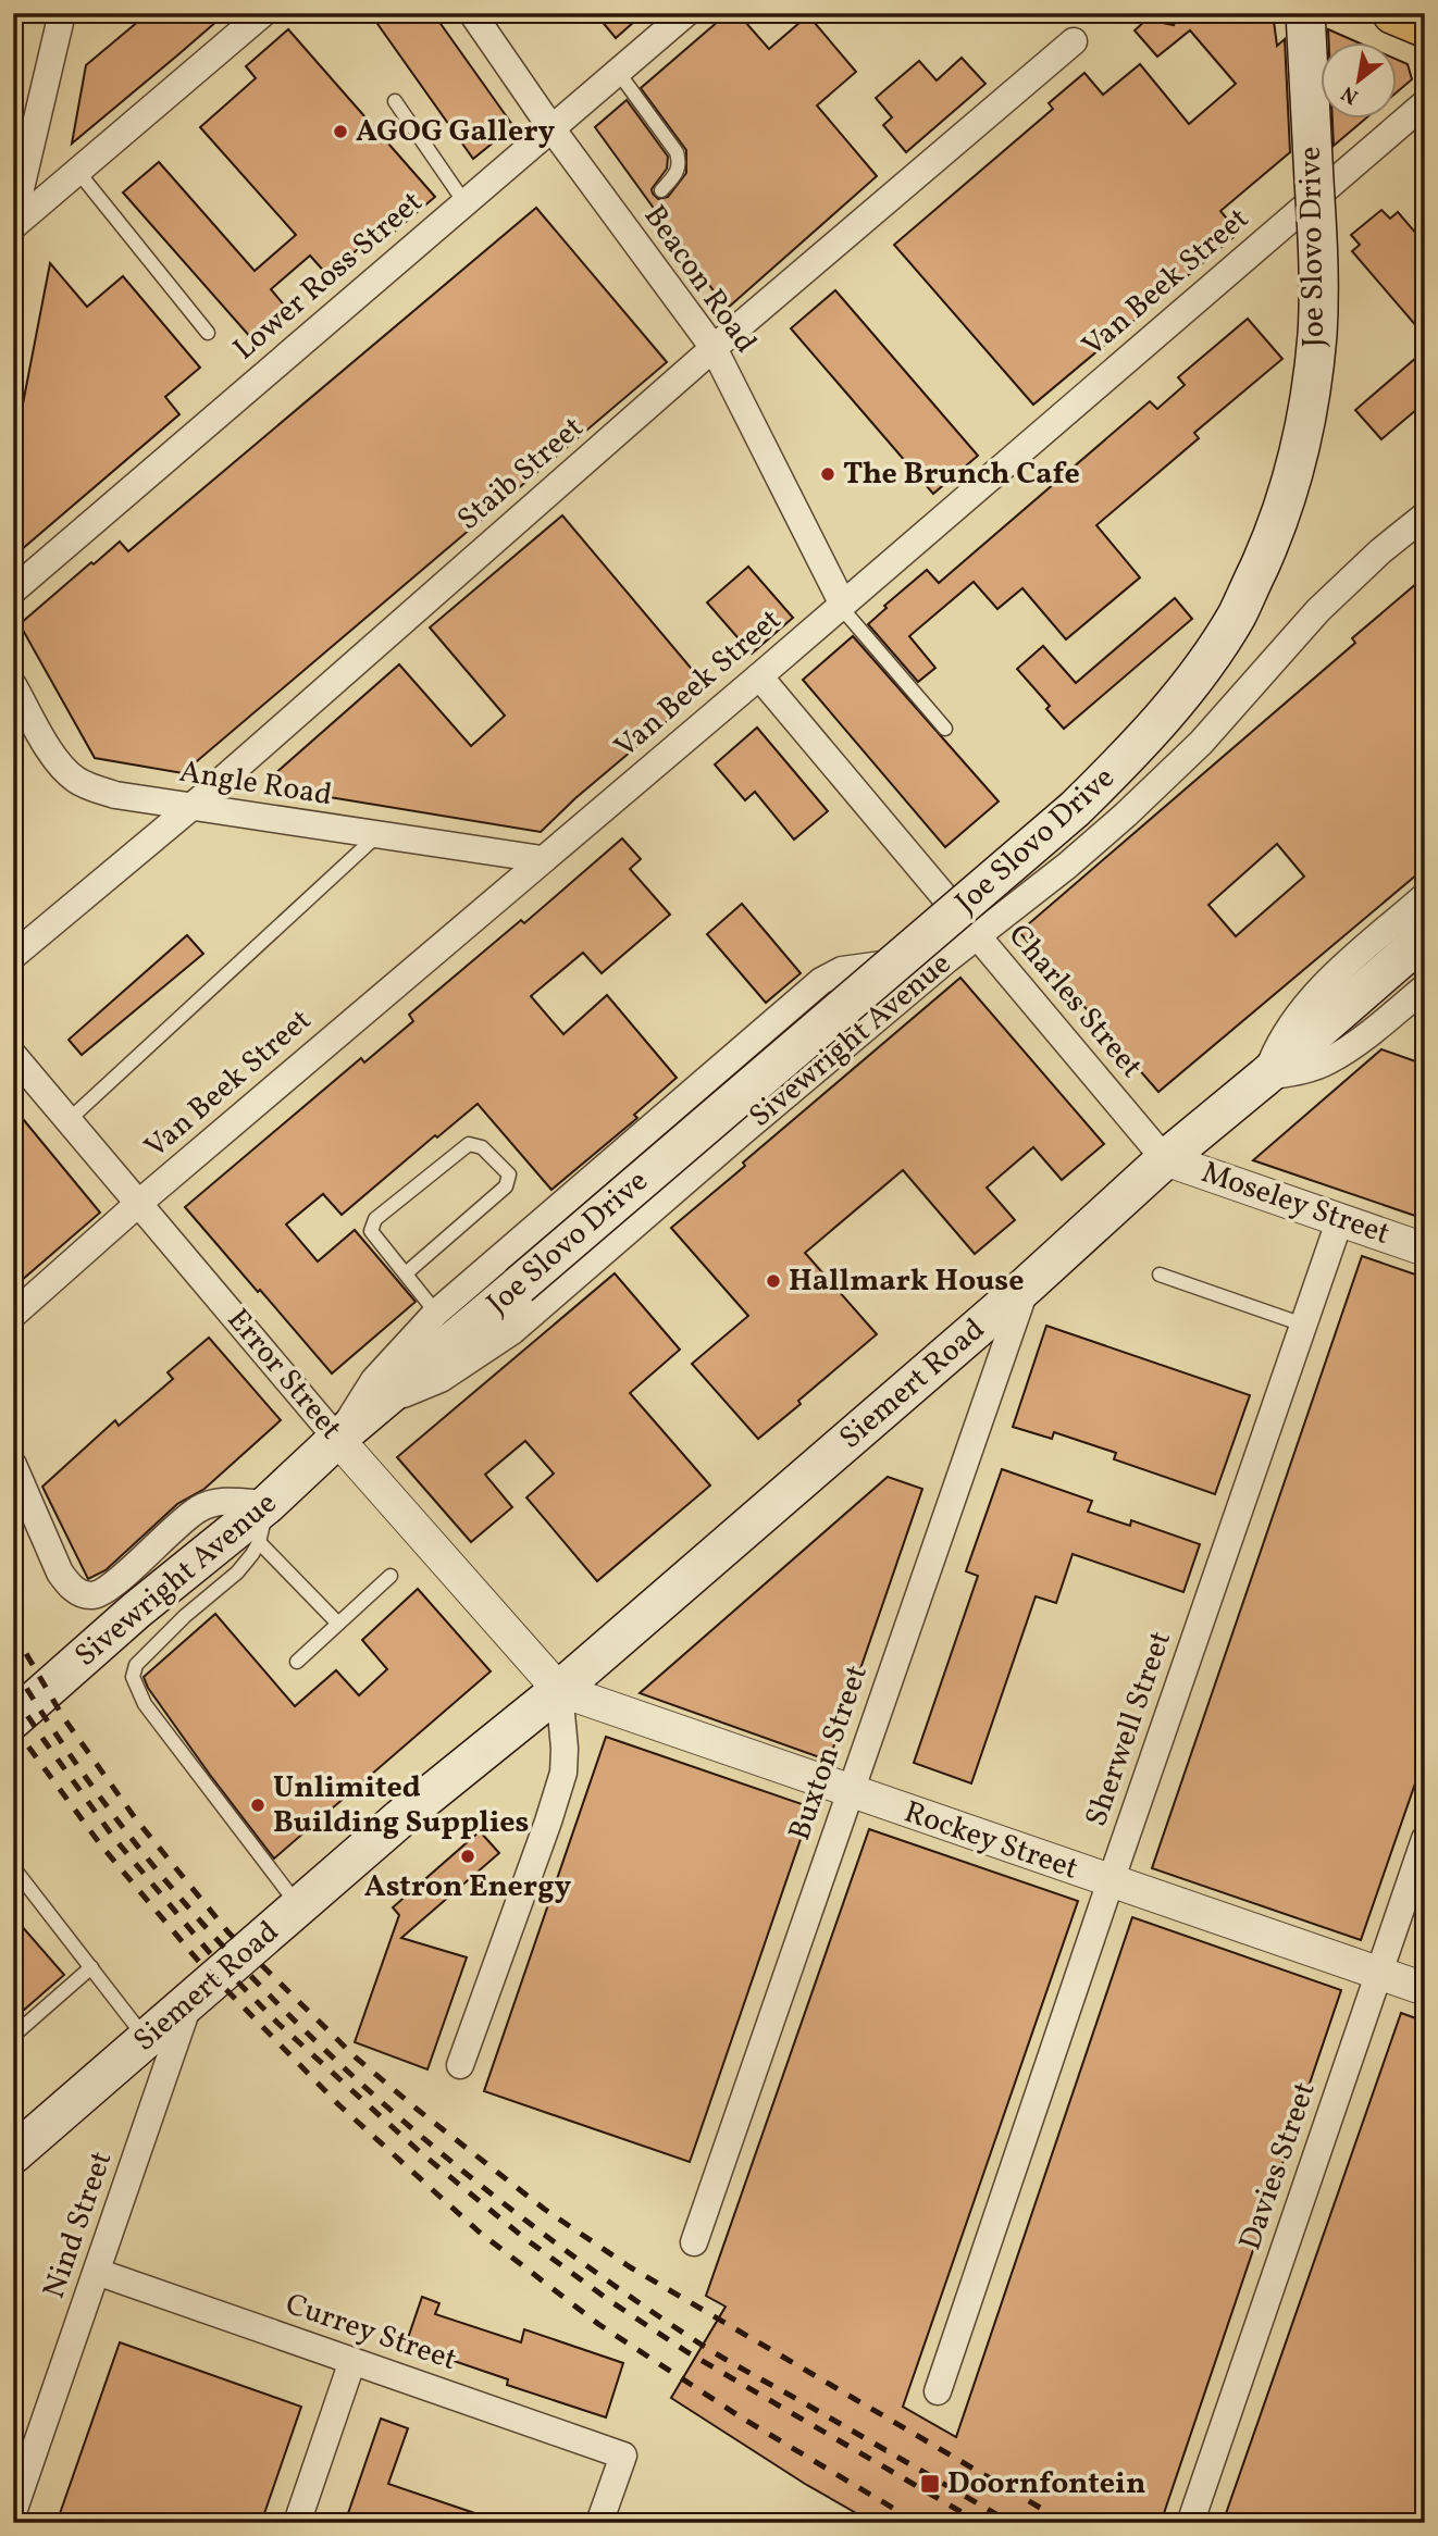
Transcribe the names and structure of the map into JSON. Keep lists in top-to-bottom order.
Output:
{
  "streets": {
    "main road": ["Joe Slovo Drive", "Sivewright Avenue", "Siemert Road"],
    "street": [
      "Lower Ross Street",
      "Beacon Road",
      "Van Beek Street",
      "Staib Street",
      "Angle Road",
      "Charles Street",
      "Moseley Street",
      "Error Street",
      "Sherwell Street",
      "Buxton Street",
      "Rockey Street",
      "Davies Street",
      "Nind Street",
      "Currey Street"
    ]
  },
  "crossings": [
    ["Joe Slovo Drive", "Sivewright Avenue"],
    ["Joe Slovo Drive", "Error Street"],
    ["Lower Ross Street", "Beacon Road"],
    ["Beacon Road", "Van Beek Street"],
    ["Beacon Road", "Staib Street"],
    ["Van Beek Street", "Angle Road"],
    ["Van Beek Street", "Charles Street"],
    ["Van Beek Street", "Error Street"],
    ["Staib Street", "Angle Road"],
    ["Charles Street", "Sivewright Avenue"],
    ["Charles Street", "Moseley Street"],
    ["Charles Street", "Siemert Road"],
    ["Sivewright Avenue", "Error Street"],
    ["Moseley Street", "Siemert Road"],
    ["Moseley Street", "Sherwell Street"],
    ["Error Street", "Siemert Road"],
    ["Error Street", "Rockey Street"],
    ["Siemert Road", "Buxton Street"],
    ["Siemert Road", "Rockey Street"],
    ["Siemert Road", "Nind Street"],
    ["Sherwell Street", "Rockey Street"],
    ["Buxton Street", "Rockey Street"],
    ["Rockey Street", "Davies Street"],
    ["Nind Street", "Currey Street"]
  ],
  "places": {
    "other": [
      "AGOG Gallery",
      "The Brunch Cafe",
      "Hallmark House",
      "Unlimited Building Supplies",
      "Astron Energy"
    ],
    "transit": ["Doornfontein"]
  },
  "north": "bottom left"
}
